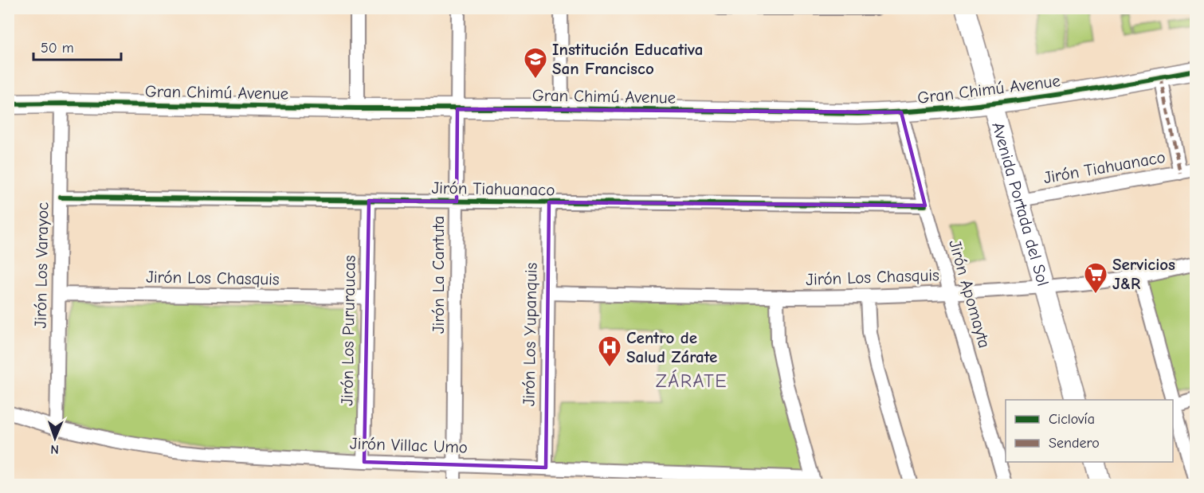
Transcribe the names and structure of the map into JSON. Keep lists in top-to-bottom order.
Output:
{
  "streets": {
    "street": [
      "Gran Chimú Avenue",
      "Jirón Tiahuanaco",
      "Avenida Portada del Sol",
      "Jirón Los Varayoc",
      "Jirón La Cantuta",
      "Jirón Los Chasquis",
      "Jirón Apomayta",
      "Jirón Los Pururaucas",
      "Jirón Los Yupanquis",
      "Jirón Villac Umo"
    ]
  },
  "crossings": [
    ["Gran Chimú Avenue", "Avenida Portada del Sol"],
    ["Gran Chimú Avenue", "Jirón Los Varayoc"],
    ["Gran Chimú Avenue", "Jirón La Cantuta"],
    ["Gran Chimú Avenue", "Jirón Apomayta"],
    ["Jirón Tiahuanaco", "Avenida Portada del Sol"],
    ["Jirón Tiahuanaco", "Jirón Los Varayoc"],
    ["Jirón Tiahuanaco", "Jirón La Cantuta"],
    ["Jirón Tiahuanaco", "Jirón Apomayta"],
    ["Jirón Tiahuanaco", "Jirón Los Pururaucas"],
    ["Jirón Tiahuanaco", "Jirón Los Yupanquis"],
    ["Avenida Portada del Sol", "Jirón Los Chasquis"],
    ["Jirón Los Varayoc", "Jirón Los Chasquis"],
    ["Jirón Los Varayoc", "Jirón Villac Umo"],
    ["Jirón La Cantuta", "Jirón Villac Umo"],
    ["Jirón Los Chasquis", "Jirón Apomayta"],
    ["Jirón Los Chasquis", "Jirón Los Pururaucas"],
    ["Jirón Los Chasquis", "Jirón Los Yupanquis"],
    ["Jirón Los Pururaucas", "Jirón Villac Umo"],
    ["Jirón Los Yupanquis", "Jirón Villac Umo"]
  ],
  "districts": ["ZÁRATE"],
  "places": {
    "school or university": ["Institución Educativa San Francisco"],
    "supermarket": ["Servicios J&R"],
    "hospital": ["Centro de Salud Zárate"]
  },
  "legend": ["Ciclovía", "Sendero"],
  "scale_bar": "50 m",
  "north": "bottom"
}
